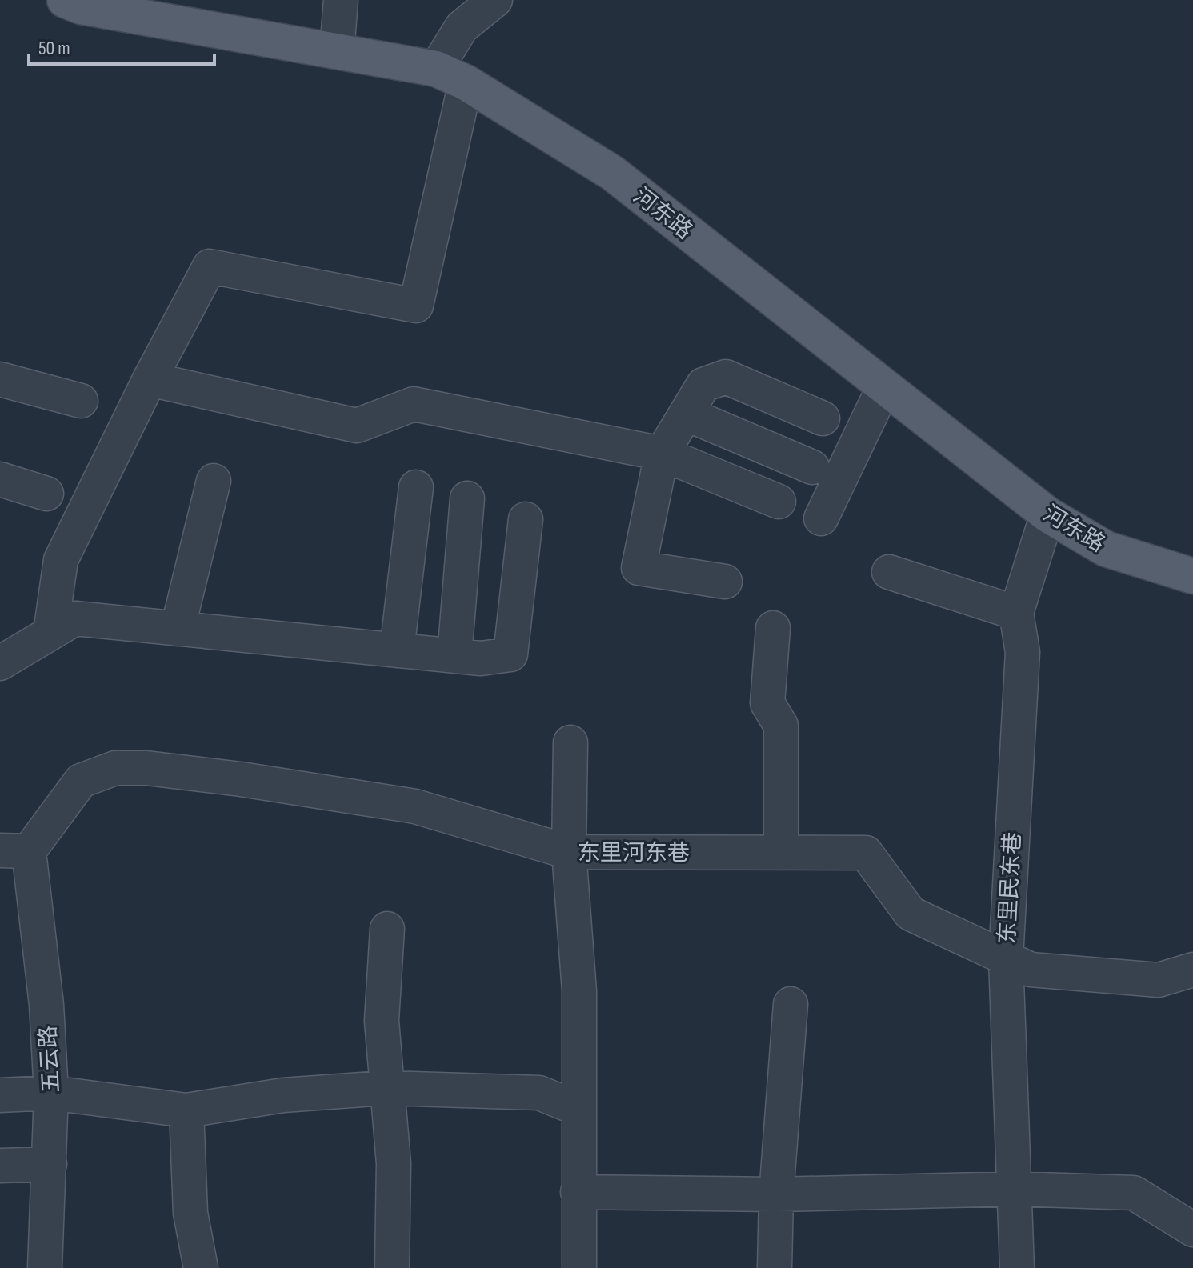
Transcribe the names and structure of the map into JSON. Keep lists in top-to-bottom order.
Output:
{
  "streets": {
    "main road": ["河东路"],
    "street": ["东里河东巷", "东里民东巷", "五云路"]
  },
  "crossings": [
    ["河东路", "东里民东巷"],
    ["东里河东巷", "东里民东巷"],
    ["东里河东巷", "五云路"]
  ],
  "scale_bar": "50 m"
}
